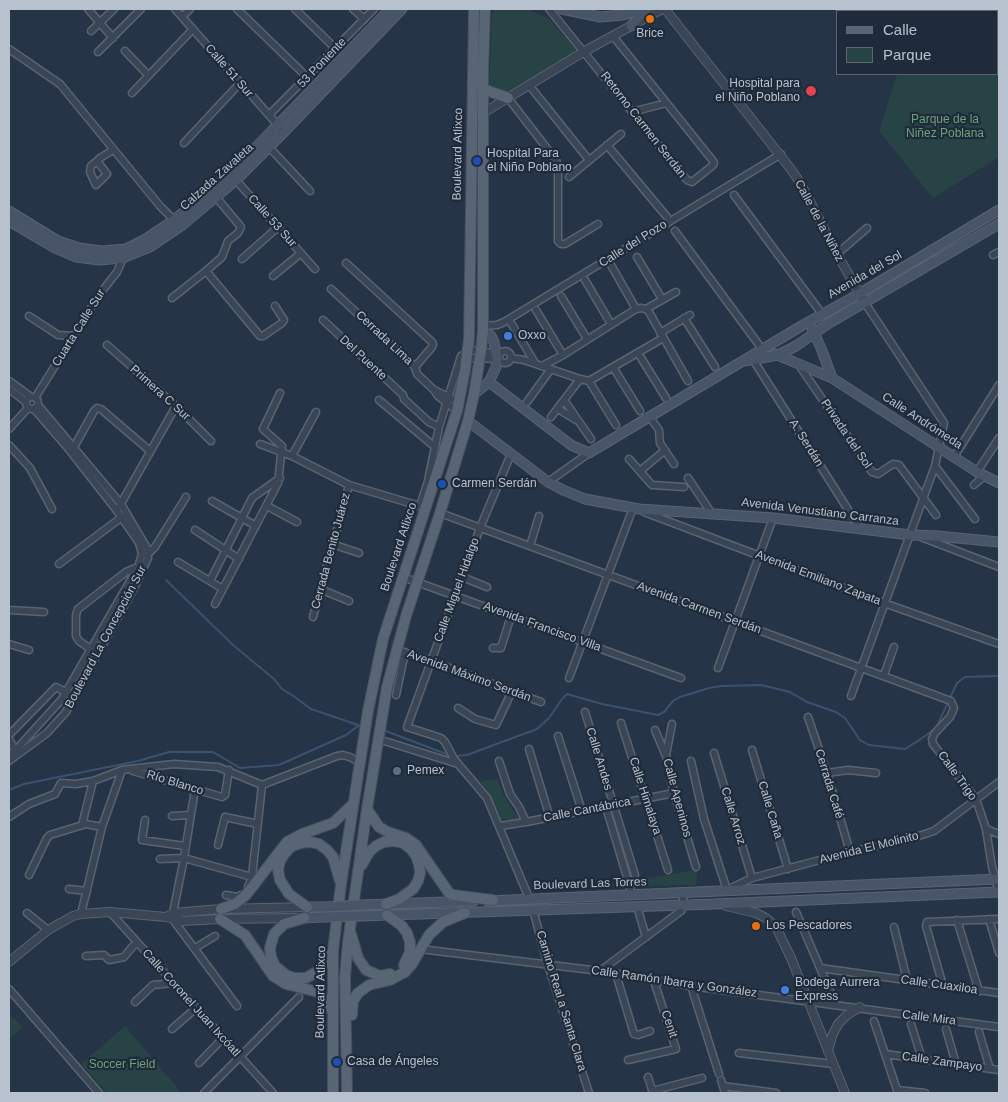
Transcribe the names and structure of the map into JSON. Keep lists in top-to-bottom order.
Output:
{
  "streets": {
    "main road": [
      "Boulevard Atlixco",
      "Calzada Zavaleta",
      "Avenida del Sol",
      "Calle Andrómeda",
      "Avenida Venustiano Carranza",
      "Boulevard Las Torres"
    ],
    "street": [
      "53 Poniente",
      "Calle 51 Sur",
      "Retorno Carmen Serdán",
      "Calle 53 Sur",
      "Calle de la Niñez",
      "Calle del Pozo",
      "Cuarta Calle Sur",
      "Cerrada Lima",
      "Del Puente",
      "Primera C Sur",
      "Privada del Sol",
      "A. Serdán",
      "Cerrada Benito Juárez",
      "Avenida Emiliano Zapata",
      "Calle Miguel Hidalgo",
      "Avenida Carmen Serdán",
      "Avenida Francisco Villa",
      "Boulevard La Concepción Sur",
      "Avenida Máximo Serdán",
      "Calle Andes",
      "Calle Trigo",
      "Río Blanco",
      "Cerrada Café",
      "Calle Himalaya",
      "Calle Apeninos",
      "Calle Cantábrica",
      "Calle Caña",
      "Calle Arroz",
      "Avenida El Molinito",
      "Calle Ramón Ibarra y González",
      "Calle Cuaxiloa",
      "Camino Real a Santa Clara",
      "Calle Coronel Juan Ixcóatl",
      "Calle Mira",
      "Cenit",
      "Calle Zampayo"
    ]
  },
  "crossings": [
    ["53 Poniente", "Calle 51 Sur"],
    ["Calle 51 Sur", "Calzada Zavaleta"],
    ["Boulevard Atlixco", "Calle del Pozo"],
    ["Boulevard Atlixco", "Cerrada Lima"],
    ["Boulevard Atlixco", "Avenida Venustiano Carranza"],
    ["Boulevard Atlixco", "Avenida Carmen Serdán"],
    ["Boulevard Atlixco", "Avenida Francisco Villa"],
    ["Boulevard Atlixco", "Avenida Máximo Serdán"],
    ["Calzada Zavaleta", "Calle 53 Sur"],
    ["Calzada Zavaleta", "Cuarta Calle Sur"],
    ["Calle de la Niñez", "Calle del Pozo"],
    ["Calle de la Niñez", "Avenida del Sol"],
    ["Calle de la Niñez", "Calle Andrómeda"],
    ["Calle de la Niñez", "Privada del Sol"],
    ["Calle de la Niñez", "Avenida Venustiano Carranza"],
    ["Calle de la Niñez", "Avenida Emiliano Zapata"],
    ["Calle de la Niñez", "Avenida Carmen Serdán"],
    ["Avenida del Sol", "Calle Andrómeda"],
    ["Avenida del Sol", "A. Serdán"],
    ["Avenida del Sol", "Avenida Venustiano Carranza"],
    ["Cuarta Calle Sur", "Boulevard La Concepción Sur"],
    ["Calle Andrómeda", "Privada del Sol"],
    ["A. Serdán", "Avenida Venustiano Carranza"],
    ["Avenida Venustiano Carranza", "Avenida Emiliano Zapata"],
    ["Avenida Venustiano Carranza", "Calle Miguel Hidalgo"],
    ["Calle Miguel Hidalgo", "Avenida Carmen Serdán"],
    ["Calle Miguel Hidalgo", "Avenida Francisco Villa"],
    ["Calle Miguel Hidalgo", "Avenida Máximo Serdán"],
    ["Avenida Carmen Serdán", "Calle Trigo"],
    ["Calle Andes", "Calle Cantábrica"],
    ["Calle Trigo", "Avenida El Molinito"],
    ["Calle Trigo", "Boulevard Las Torres"],
    ["Cerrada Café", "Avenida El Molinito"],
    ["Calle Himalaya", "Calle Cantábrica"],
    ["Calle Apeninos", "Calle Cantábrica"],
    ["Calle Caña", "Avenida El Molinito"],
    ["Calle Arroz", "Avenida El Molinito"],
    ["Avenida El Molinito", "Boulevard Las Torres"],
    ["Boulevard Las Torres", "Camino Real a Santa Clara"],
    ["Calle Ramón Ibarra y González", "Camino Real a Santa Clara"],
    ["Calle Ramón Ibarra y González", "Calle Mira"],
    ["Calle Ramón Ibarra y González", "Cenit"]
  ],
  "parks": ["Parque de la Niñez Poblana", "Soccer Field"],
  "places": [
    "Brice",
    "Hospital para el Niño Poblano",
    "Hospital Para el Niño Poblano",
    "Oxxo",
    "Carmen Serdán",
    "Pemex",
    "Los Pescadores",
    "Bodega Aurrera Express",
    "Casa de Ángeles"
  ],
  "legend": ["Calle", "Parque"]
}
